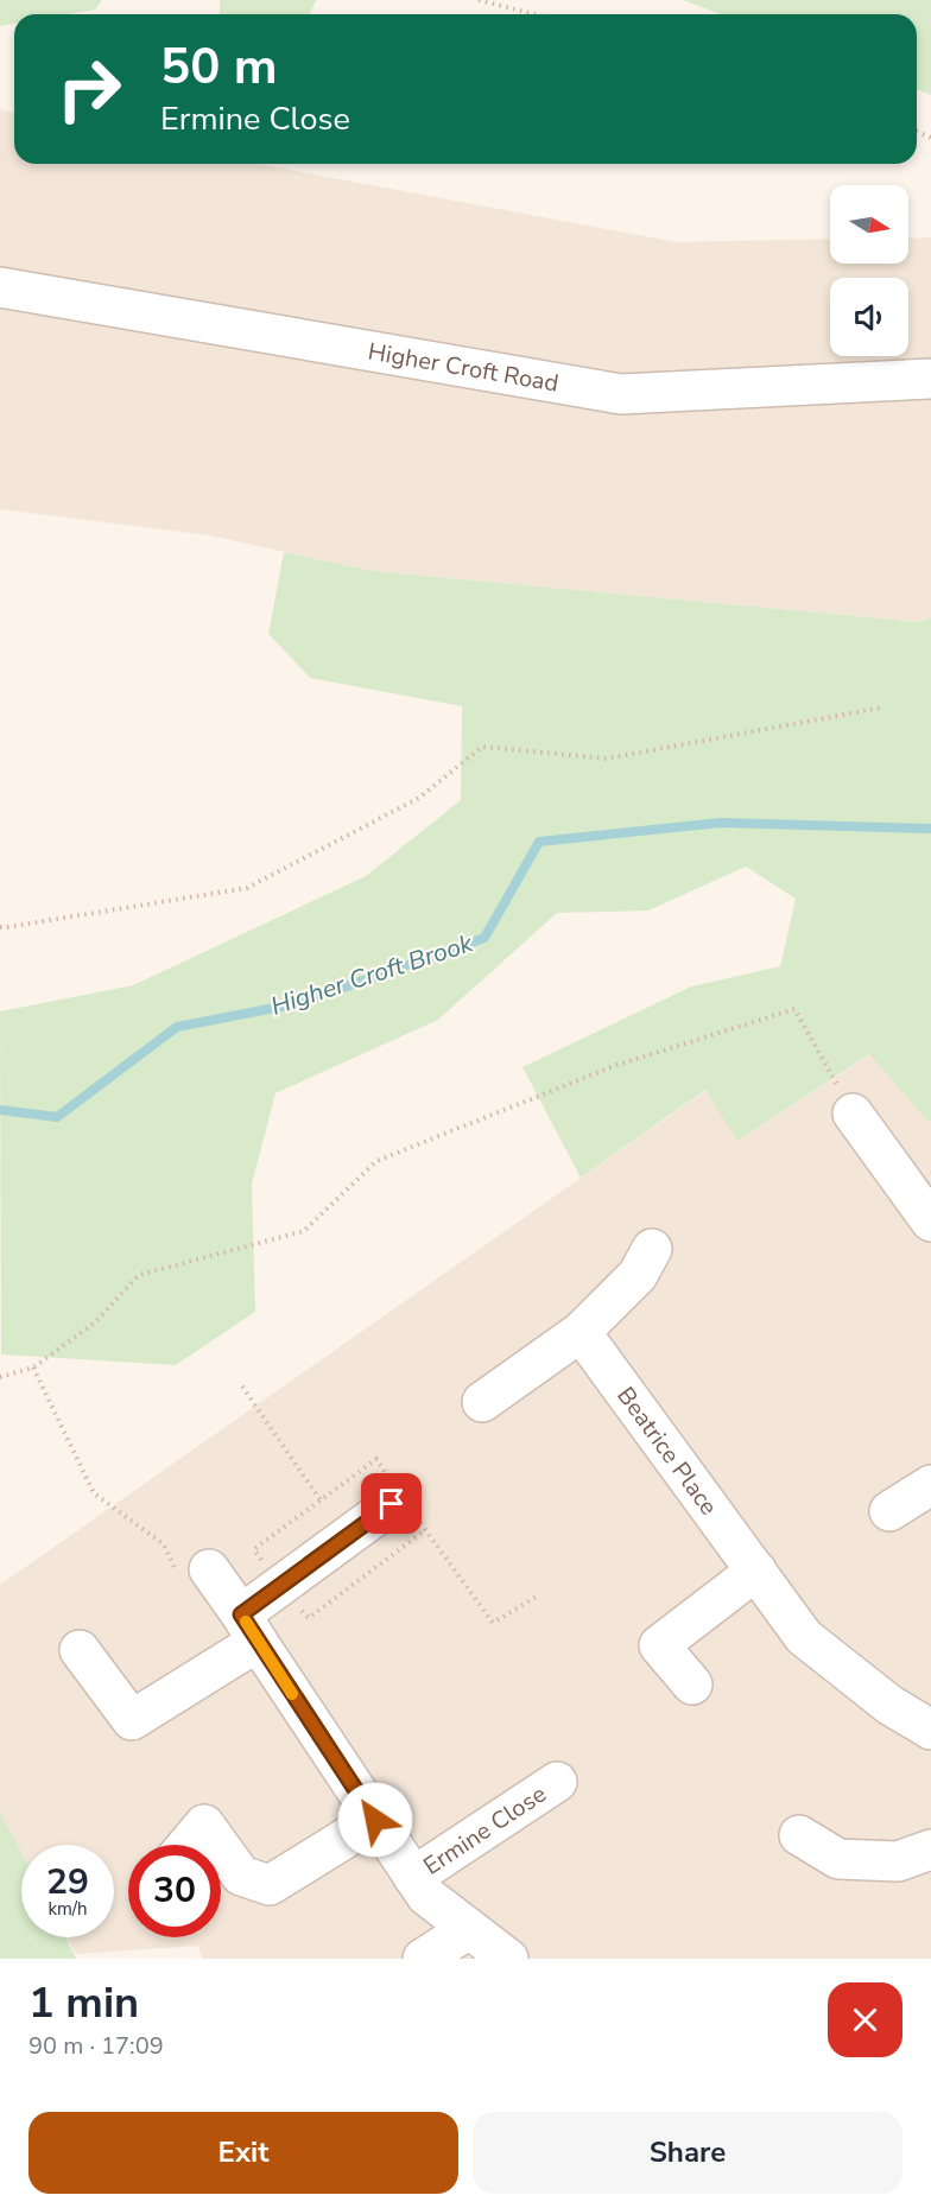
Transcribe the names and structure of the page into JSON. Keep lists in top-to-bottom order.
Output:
{
  "streets": {
    "street": ["Higher Croft Road", "Beatrice Place", "Ermine Close"]
  },
  "water": ["Higher Croft Brook"],
  "north": "right",
  "page": {
    "turn": ["50 m", "Ermine Close"],
    "speed": "29 km/h",
    "limit": "30",
    "heading": ["1 min", "90 m · 17:09"],
    "buttons": ["Exit", "Share"]
  }
}
